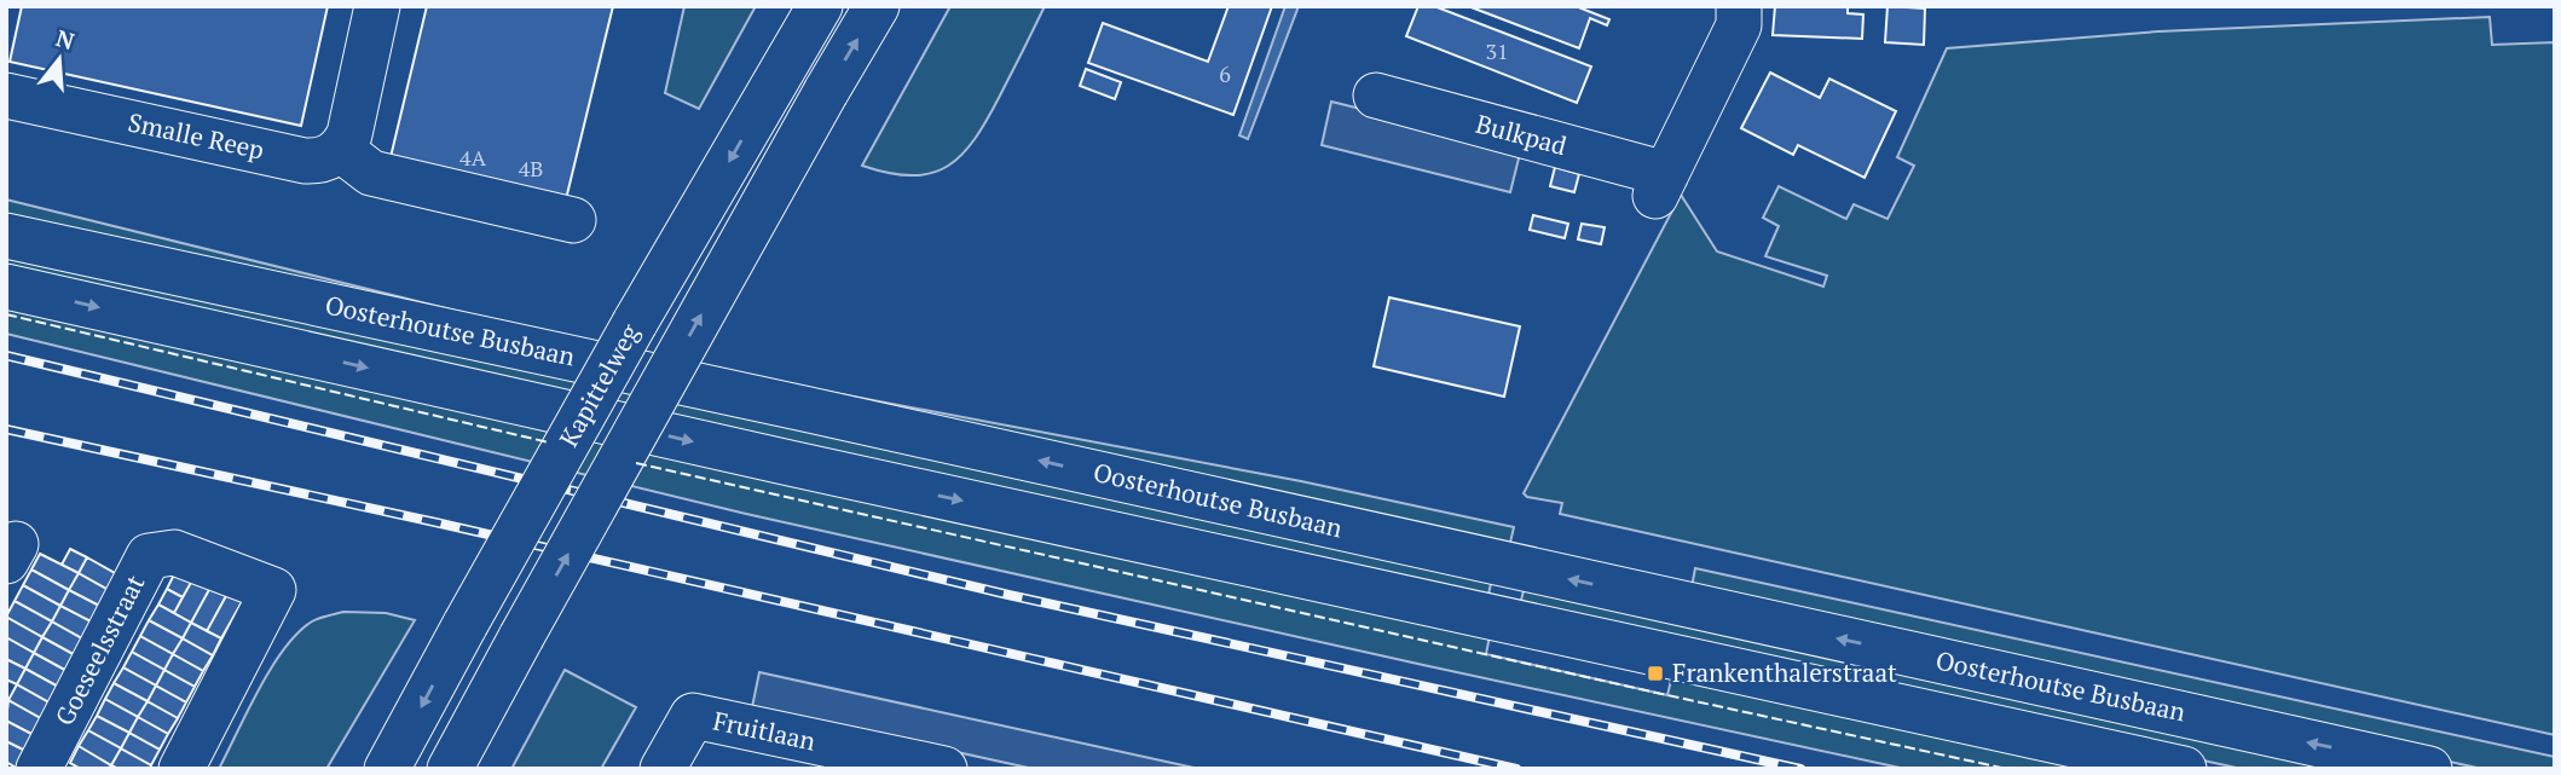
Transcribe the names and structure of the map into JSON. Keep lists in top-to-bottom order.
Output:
{
  "streets": {
    "street": [
      "Bulkpad",
      "Smalle Reep",
      "Oosterhoutse Busbaan",
      "Kapittelweg",
      "Goeseelsstraat",
      "Fruitlaan"
    ]
  },
  "places": {
    "transit": ["Frankenthalerstraat"]
  },
  "house_numbers": [
    "31",
    "6",
    "4A",
    "4B"
  ],
  "north": "top"
}
